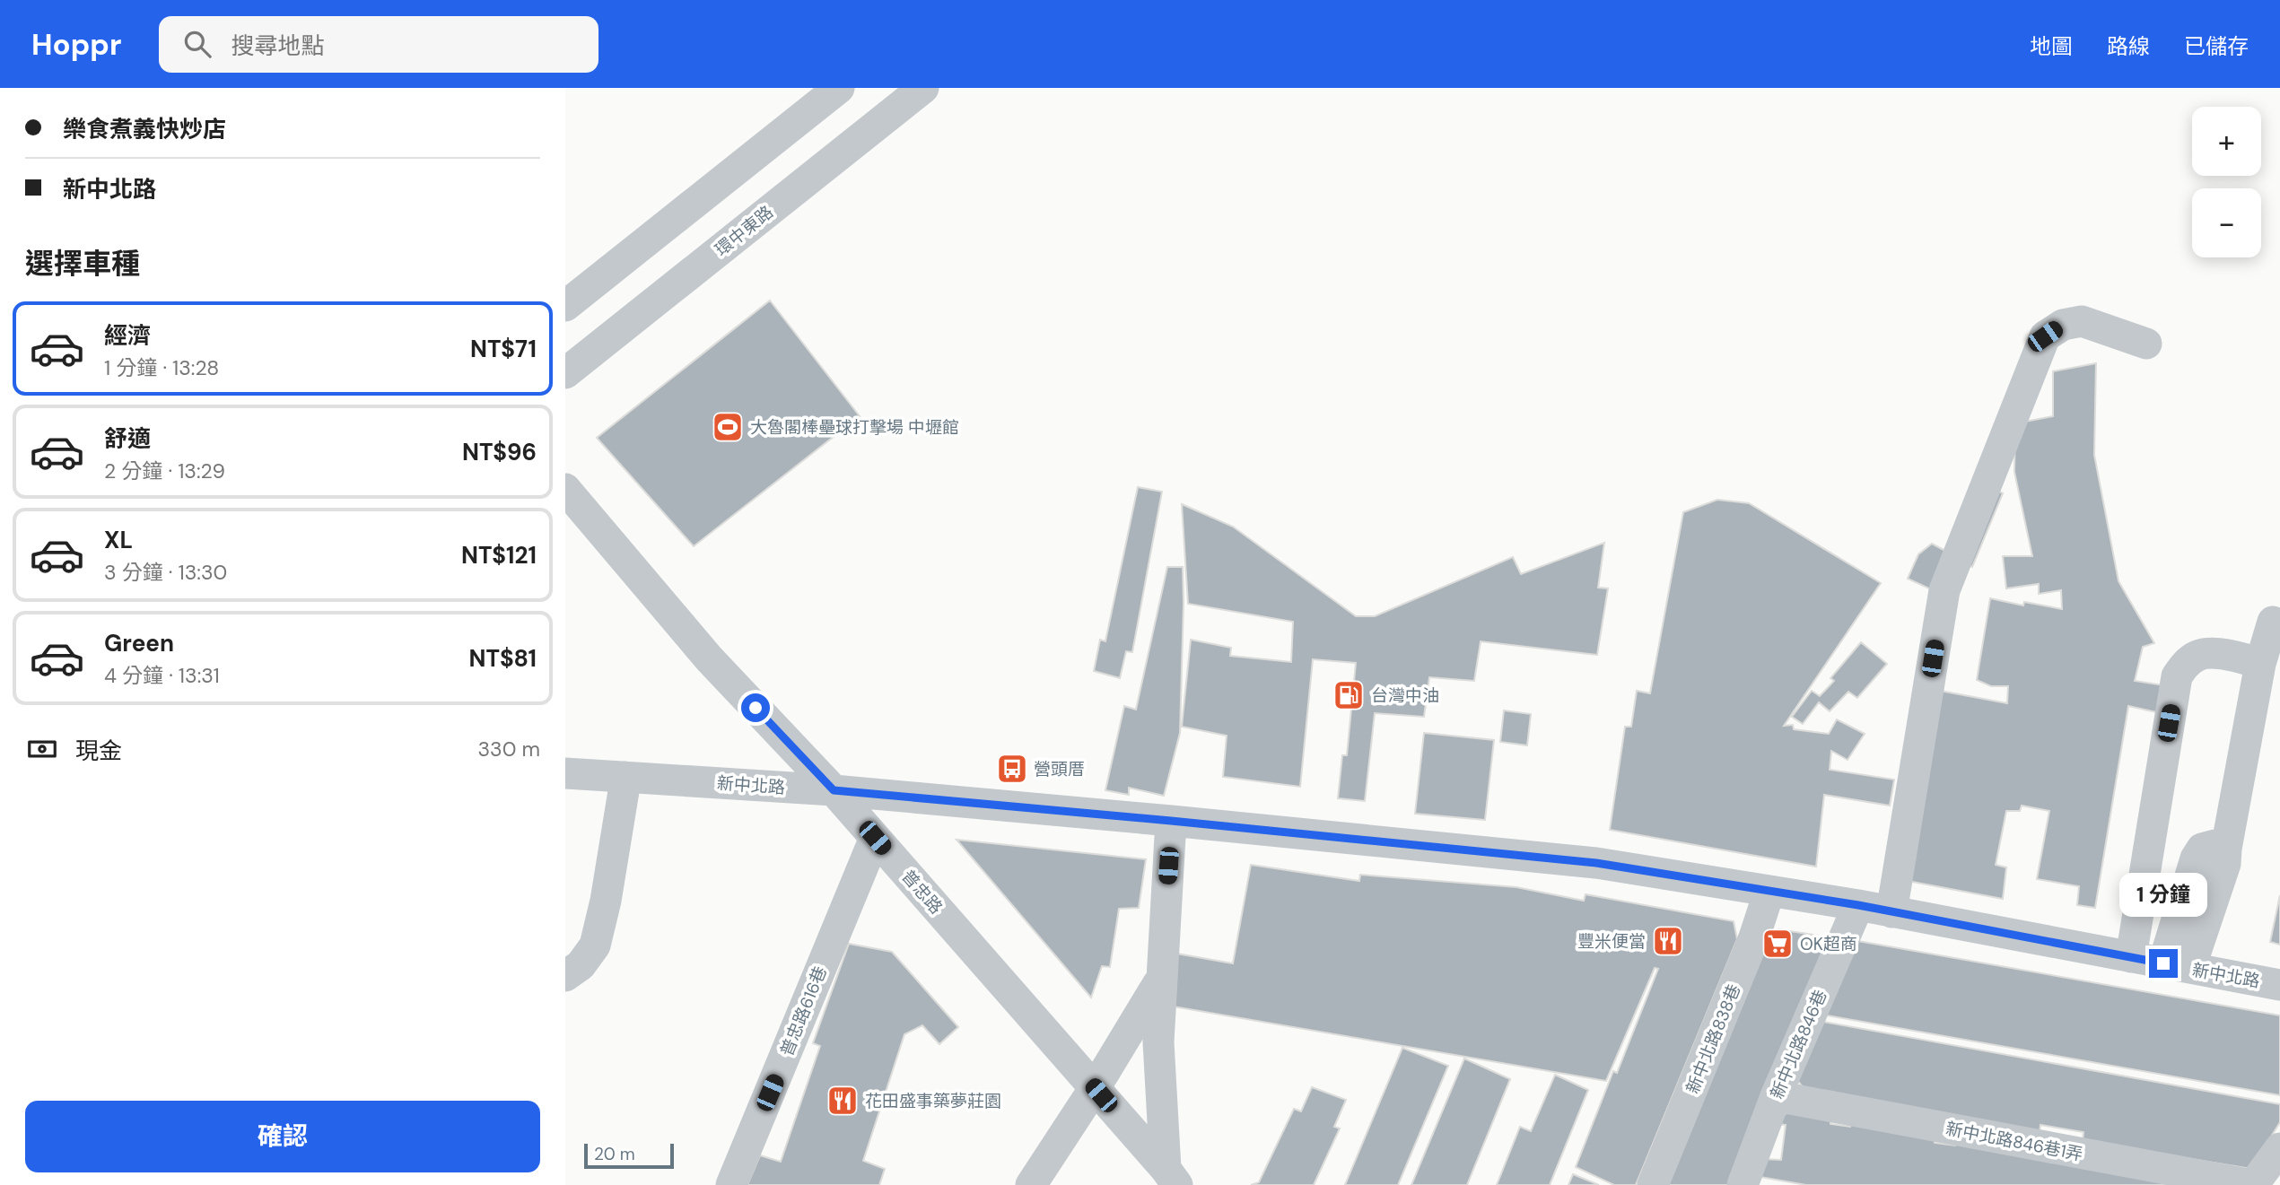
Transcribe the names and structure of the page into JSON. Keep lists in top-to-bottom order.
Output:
{
  "streets": {
    "street": [
      "環中東路",
      "新中北路",
      "普忠路",
      "普忠路616巷",
      "新中北路838巷",
      "新中北路846巷",
      "新中北路846巷1弄"
    ]
  },
  "crossings": [
    ["新中北路", "普忠路"],
    ["新中北路", "新中北路838巷"],
    ["新中北路", "新中北路846巷"],
    ["普忠路", "普忠路616巷"],
    ["新中北路846巷", "新中北路846巷1弄"]
  ],
  "places": {
    "sports": ["大魯閣棒壘球打擊場 中壢館"],
    "fuel station": ["台灣中油"],
    "bus stop": ["營頭厝"],
    "restaurant": ["豐米便當", "花田盛事築夢莊園"],
    "supermarket": ["OK超商"]
  },
  "scale_bar": "20 m",
  "page": {
    "header": "Hoppr",
    "search": "搜尋地點",
    "nav": ["地圖", "路線", "已儲存"],
    "banner": ["樂食煮義快炒店", "新中北路"],
    "map_buttons": ["+", "−"],
    "heading": "選擇車種",
    "list": [
      {
        "name": "經濟",
        "note": "1 分鐘 · 13:28",
        "value": "NT$71"
      },
      {
        "name": "舒適",
        "note": "2 分鐘 · 13:29",
        "value": "NT$96"
      },
      {
        "name": "XL",
        "note": "3 分鐘 · 13:30",
        "value": "NT$121"
      },
      {
        "name": "Green",
        "note": "4 分鐘 · 13:31",
        "value": "NT$81"
      }
    ],
    "pay": ["現金", "330 m"],
    "bubble": "1 分鐘",
    "buttons": "確認",
    "scale": "20 m"
  }
}
